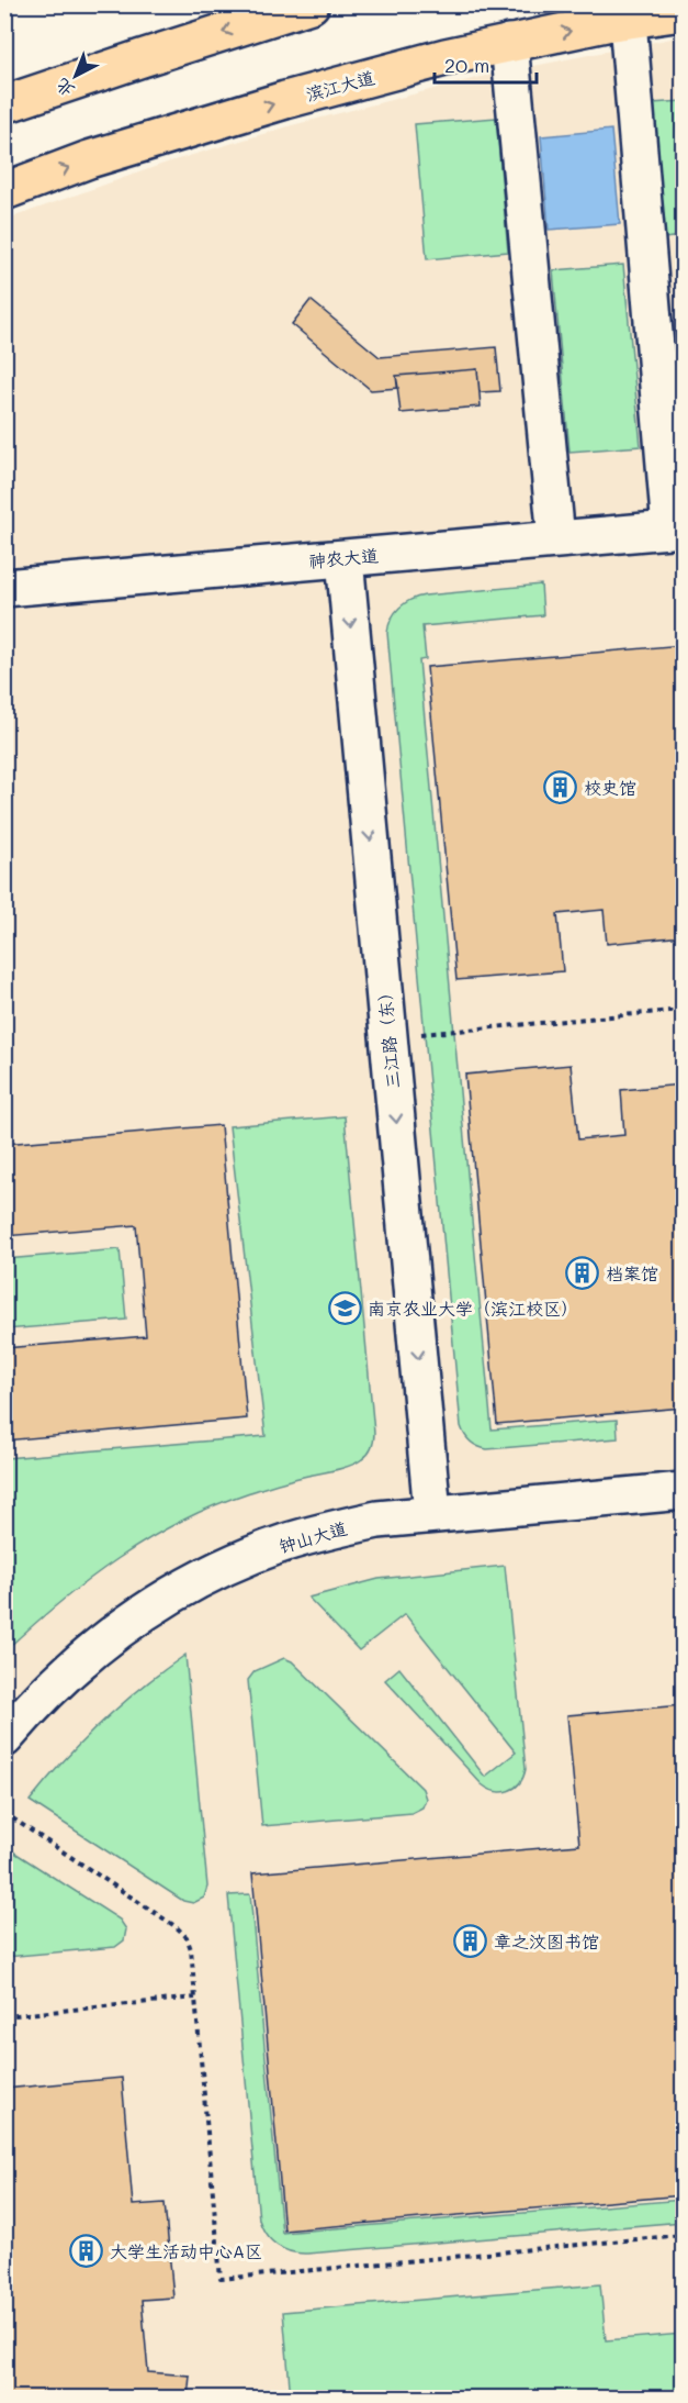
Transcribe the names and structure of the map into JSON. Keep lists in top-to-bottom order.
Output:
{
  "streets": {
    "main road": ["滨江大道"],
    "lane": ["神农大道", "三江路（东）", "钟山大道"]
  },
  "crossings": [
    ["神农大道", "三江路（东）"],
    ["三江路（东）", "钟山大道"]
  ],
  "one_way": ["三江路（东）"],
  "places": {
    "building": [
      "校史馆",
      "档案馆",
      "章之汶图书馆",
      "大学生活动中心A区"
    ],
    "school or university": ["南京农业大学（滨江校区）"]
  },
  "scale_bar": "20 m",
  "north": "bottom left"
}
